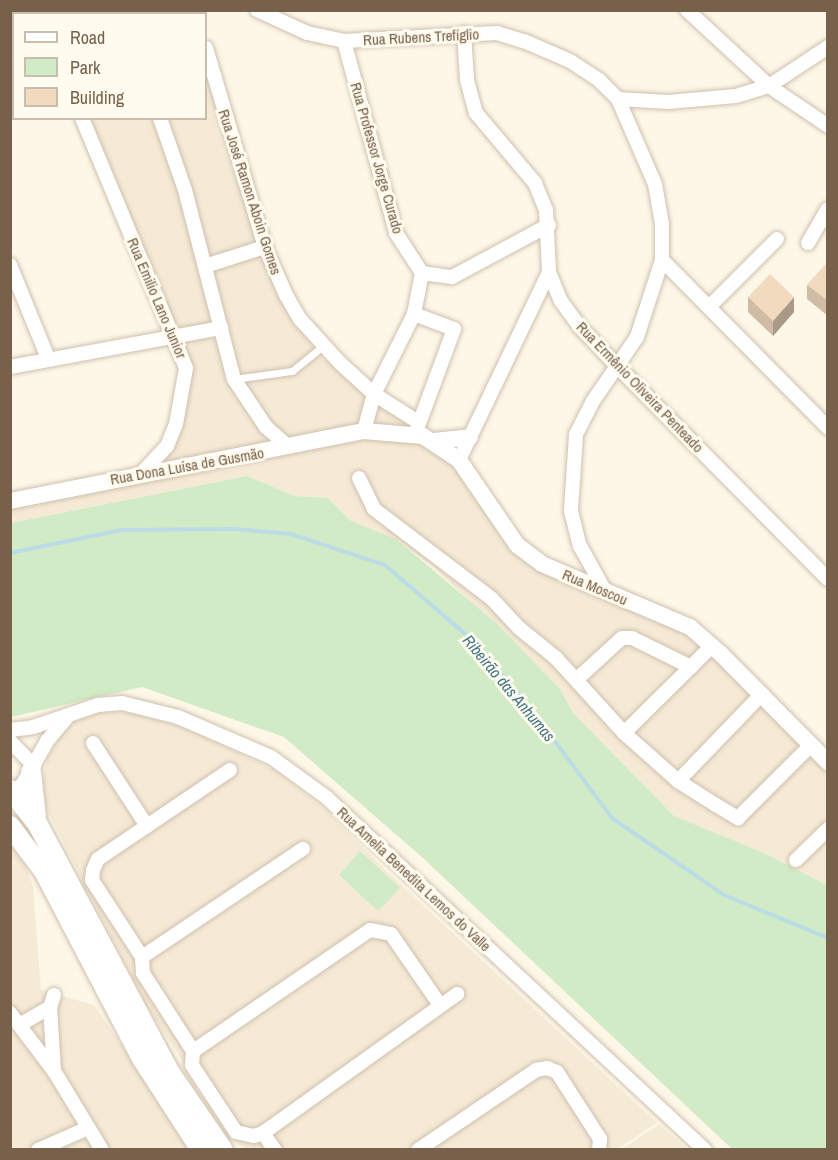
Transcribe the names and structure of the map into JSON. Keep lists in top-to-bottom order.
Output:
{
  "streets": {
    "street": [
      "Rua Rubens Trefíglio",
      "Rua Professor Jorge Curado",
      "Rua José Ramon Aboin Gomes",
      "Rua Emilio Lano Junior",
      "Rua Ermênio Oliveira Penteado",
      "Rua Dona Luísa de Gusmão",
      "Rua Moscou",
      "Rua Amelia Benedita Lemos do Valle"
    ]
  },
  "crossings": [
    ["Rua Rubens Trefíglio", "Rua Professor Jorge Curado"],
    ["Rua Rubens Trefíglio", "Rua Ermênio Oliveira Penteado"],
    ["Rua Rubens Trefíglio", "Rua Moscou"],
    ["Rua Emilio Lano Junior", "Rua Dona Luísa de Gusmão"],
    ["Rua Dona Luísa de Gusmão", "Rua Moscou"]
  ],
  "water": ["Ribeirão das Anhumas"],
  "legend": ["Road", "Park", "Building"]
}
